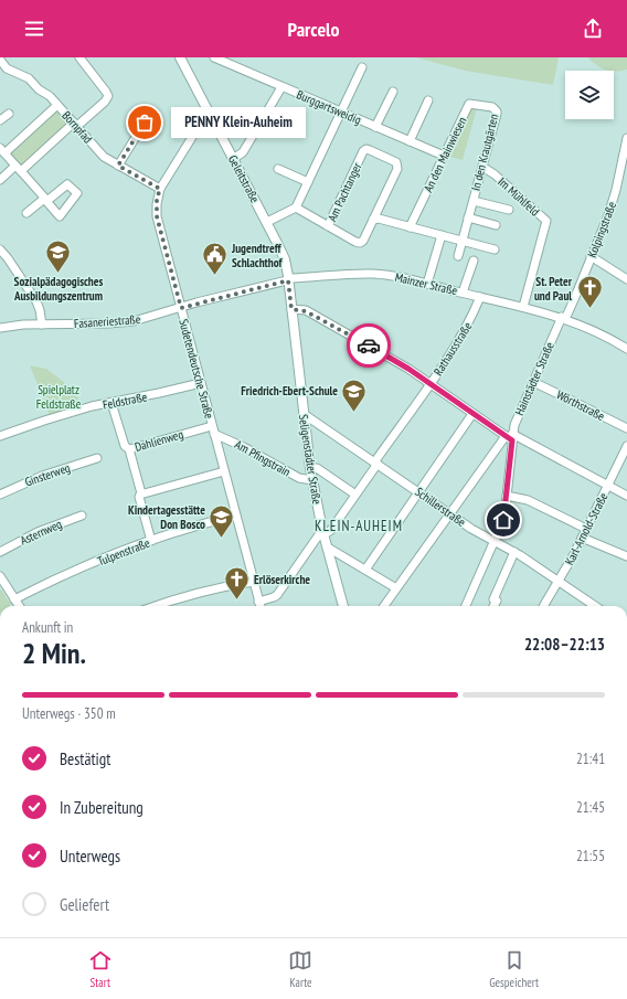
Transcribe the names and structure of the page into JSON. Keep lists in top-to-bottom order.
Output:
{
  "streets": {
    "main road": ["Geleitstraße", "Seligenstädter Straße"],
    "street": [
      "Burggartsweidig",
      "Bornpfad",
      "In den Krautgärten",
      "An den Mainwiesen",
      "Am Pachtanger",
      "Im Mühlfeld",
      "Kolpingstraße",
      "Mainzer Straße",
      "Fasaneriestraße",
      "Rathausstraße",
      "Sudetendeutsche Straße",
      "Hainstädter Straße",
      "Feldstraße",
      "Wörthstraße",
      "Dahlienweg",
      "Am Pfingstrain",
      "Ginsterweg",
      "Schillerstraße",
      "Karl-Arnold-Straße",
      "Asternweg",
      "Tulpenstraße"
    ]
  },
  "crossings": [
    ["Burggartsweidig", "An den Mainwiesen"],
    ["Bornpfad", "Sudetendeutsche Straße"],
    ["In den Krautgärten", "An den Mainwiesen"],
    ["In den Krautgärten", "Im Mühlfeld"],
    ["Geleitstraße", "Mainzer Straße"],
    ["Geleitstraße", "Fasaneriestraße"],
    ["Geleitstraße", "Sudetendeutsche Straße"],
    ["Geleitstraße", "Seligenstädter Straße"],
    ["Im Mühlfeld", "Mainzer Straße"],
    ["Kolpingstraße", "Mainzer Straße"],
    ["Kolpingstraße", "Hainstädter Straße"],
    ["Mainzer Straße", "Fasaneriestraße"],
    ["Mainzer Straße", "Rathausstraße"],
    ["Mainzer Straße", "Hainstädter Straße"],
    ["Mainzer Straße", "Seligenstädter Straße"],
    ["Fasaneriestraße", "Sudetendeutsche Straße"],
    ["Fasaneriestraße", "Seligenstädter Straße"],
    ["Rathausstraße", "Sudetendeutsche Straße"],
    ["Rathausstraße", "Seligenstädter Straße"],
    ["Rathausstraße", "Schillerstraße"],
    ["Sudetendeutsche Straße", "Feldstraße"],
    ["Sudetendeutsche Straße", "Dahlienweg"],
    ["Sudetendeutsche Straße", "Am Pfingstrain"],
    ["Sudetendeutsche Straße", "Tulpenstraße"],
    ["Hainstädter Straße", "Wörthstraße"],
    ["Feldstraße", "Dahlienweg"],
    ["Dahlienweg", "Am Pfingstrain"],
    ["Am Pfingstrain", "Seligenstädter Straße"],
    ["Seligenstädter Straße", "Schillerstraße"],
    ["Schillerstraße", "Karl-Arnold-Straße"]
  ],
  "districts": ["KLEIN-AUHEIM"],
  "parks": ["Spielplatz Feldstraße"],
  "places": {
    "other": ["PENNY Klein-Auheim"],
    "school or university": ["Sozialpädagogisches Ausbildungszentrum", "Friedrich-Ebert-Schule", "Kindertagesstätte Don Bosco"],
    "public building": ["Jugendtreff Schlachthof"],
    "church": ["St. Peter und Paul", "Erlöserkirche"]
  },
  "page": {
    "header": "Parcelo",
    "bubble": "PENNY Klein-Auheim",
    "heading": ["2 Min.", "Ankunft in", "22:08–22:13"],
    "bar": "Unterwegs · 350 m",
    "list": [
      ["Bestätigt", "21:41"],
      ["In Zubereitung", "21:45"],
      ["Unterwegs", "21:55"],
      "Geliefert"
    ],
    "tabs": ["Start", "Karte", "Gespeichert"]
  }
}
